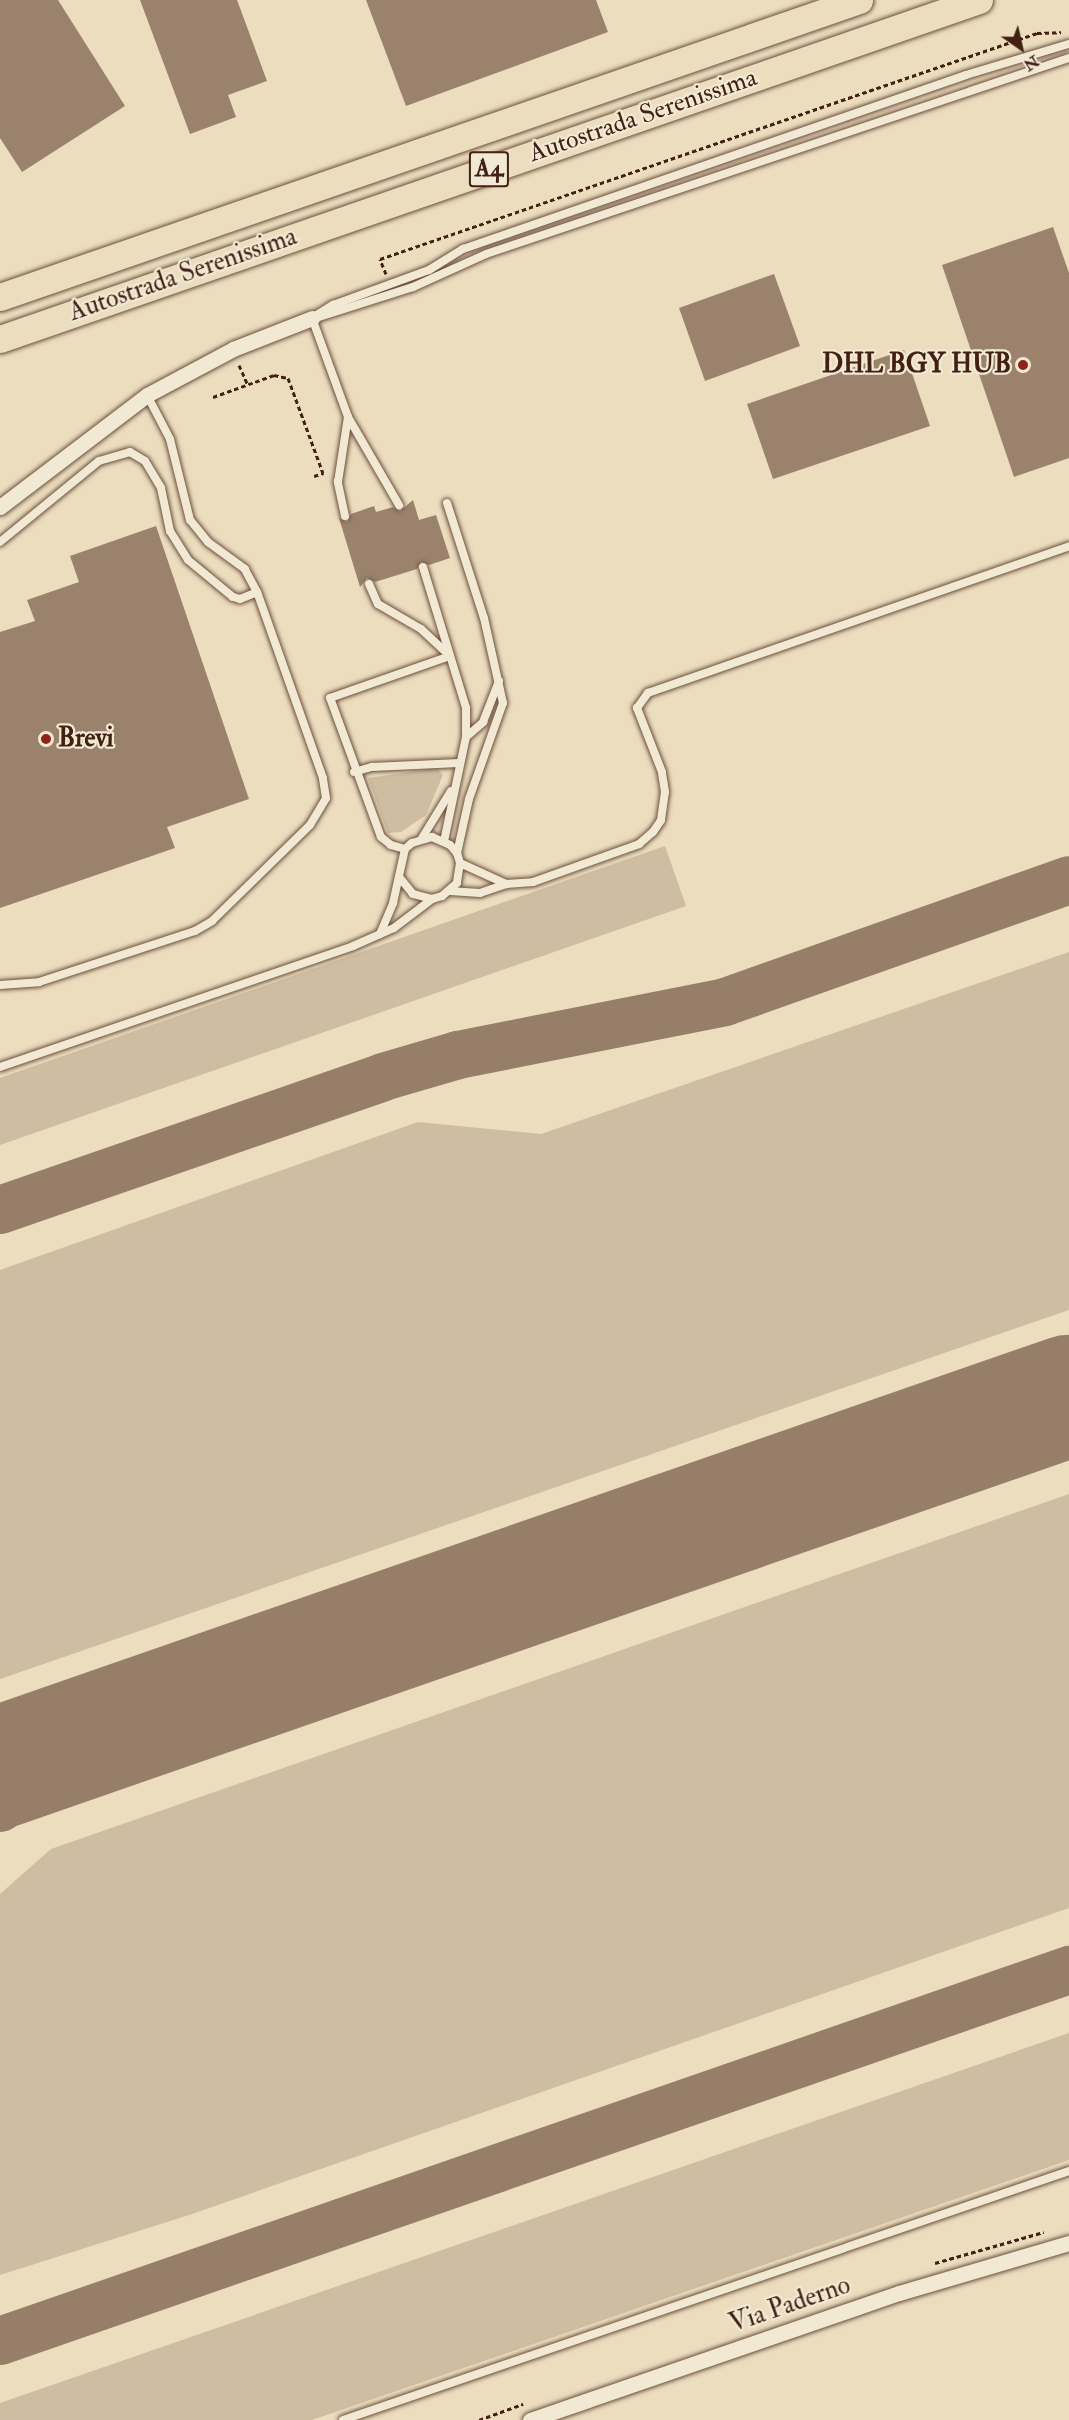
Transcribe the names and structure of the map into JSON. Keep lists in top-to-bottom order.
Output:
{
  "streets": {
    "highway": ["Autostrada Serenissima", "A4"],
    "street": ["Via Paderno"]
  },
  "places": ["DHL BGY HUB", "Brevi"],
  "north": "bottom right"
}
